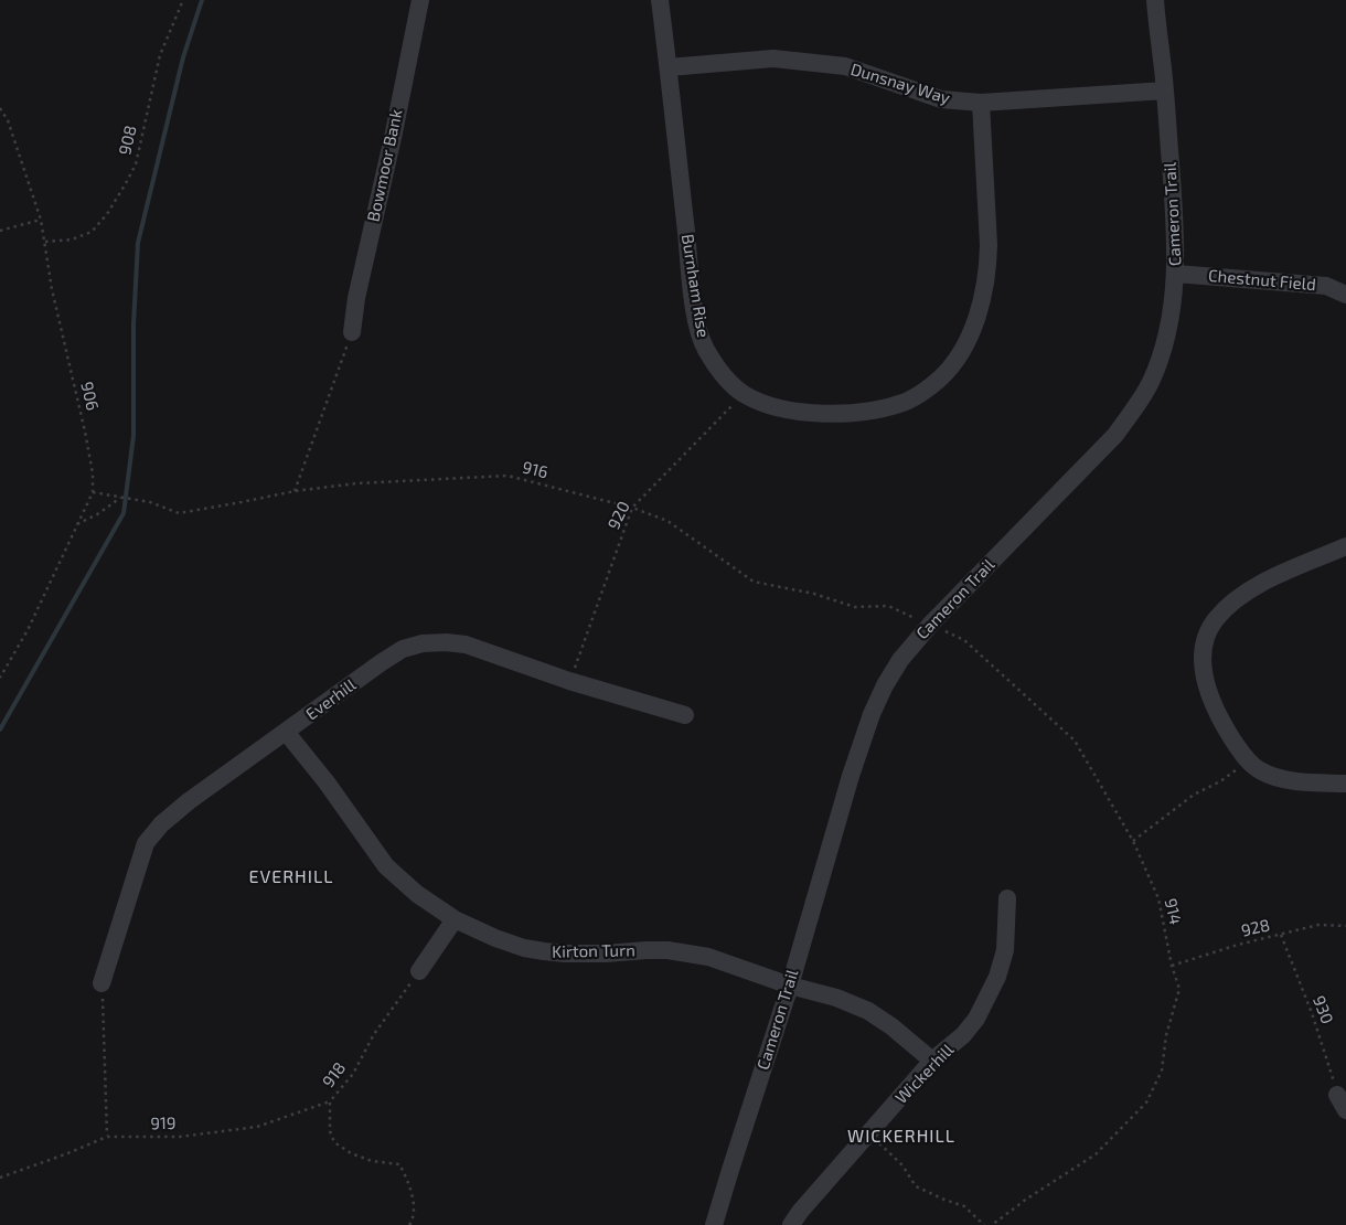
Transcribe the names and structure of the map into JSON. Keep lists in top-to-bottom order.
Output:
{
  "streets": {
    "street": [
      "Dunsnay Way",
      "Bowmoor Bank",
      "Cameron Trail",
      "Chestnut Field",
      "Burnham Rise",
      "Everhill",
      "Kirton Turn",
      "Wickerhill"
    ],
    "path": [
      "908",
      "906",
      "916",
      "920",
      "914",
      "928",
      "930",
      "918",
      "919"
    ]
  },
  "crossings": [
    ["Dunsnay Way", "Cameron Trail"],
    ["Dunsnay Way", "Burnham Rise"],
    ["908", "906"],
    ["Cameron Trail", "Chestnut Field"],
    ["Cameron Trail", "916"],
    ["Cameron Trail", "914"],
    ["Cameron Trail", "Kirton Turn"],
    ["Burnham Rise", "920"],
    ["906", "916"],
    ["916", "920"],
    ["916", "914"],
    ["920", "Everhill"],
    ["Everhill", "Kirton Turn"],
    ["914", "928"],
    ["928", "930"],
    ["Kirton Turn", "Wickerhill"],
    ["918", "919"]
  ],
  "districts": ["EVERHILL", "WICKERHILL"]
}
